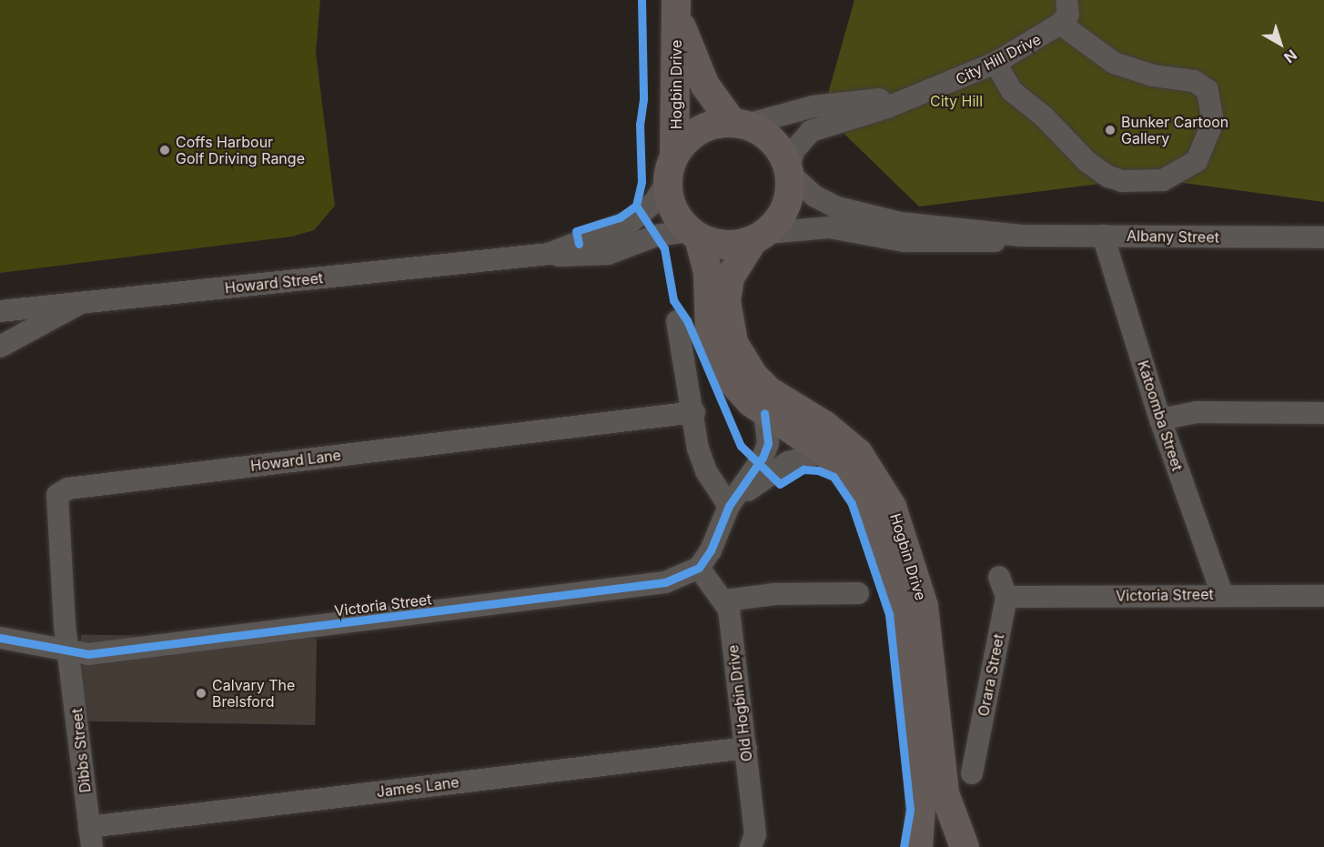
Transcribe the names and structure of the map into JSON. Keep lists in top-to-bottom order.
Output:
{
  "streets": {
    "main road": ["Hogbin Drive"],
    "street": [
      "City Hill Drive",
      "Albany Street",
      "Howard Street",
      "Katoomba Street",
      "Howard Lane",
      "Victoria Street",
      "Orara Street",
      "Old Hogbin Drive",
      "Dibbs Street",
      "James Lane"
    ]
  },
  "crossings": [
    ["City Hill Drive", "Hogbin Drive"],
    ["City Hill Drive", "Albany Street"],
    ["City Hill Drive", "Howard Street"],
    ["Hogbin Drive", "Albany Street"],
    ["Hogbin Drive", "Howard Street"],
    ["Albany Street", "Howard Street"],
    ["Albany Street", "Katoomba Street"],
    ["Katoomba Street", "Victoria Street"],
    ["Howard Lane", "Victoria Street"],
    ["Howard Lane", "Dibbs Street"],
    ["Victoria Street", "Orara Street"],
    ["Victoria Street", "Dibbs Street"],
    ["Old Hogbin Drive", "James Lane"],
    ["Dibbs Street", "James Lane"]
  ],
  "parks": ["City Hill"],
  "places": ["Bunker Cartoon Gallery", "Coffs Harbour Golf Driving Range", "Calvary The Brelsford"],
  "north": "bottom right"
}
